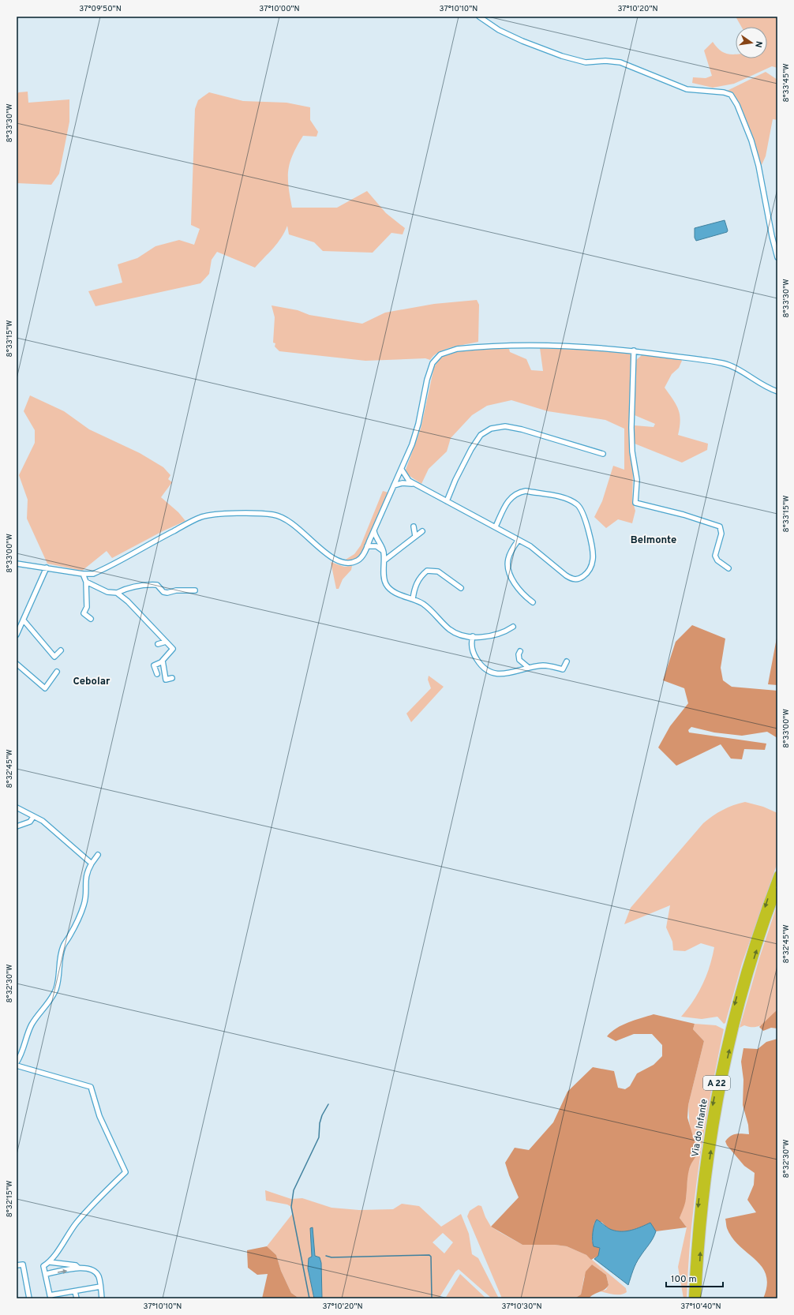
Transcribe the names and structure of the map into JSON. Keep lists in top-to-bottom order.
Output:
{
  "streets": {
    "highway": ["A 22", "Via do Infante"]
  },
  "districts": ["Belmonte", "Cebolar"],
  "scale_bar": "100 m",
  "north": "right",
  "coordinates": [
    "37°09'50\"N",
    "37°10'00\"N",
    "37°10'10\"N",
    "37°10'20\"N",
    "8°33'45\"W",
    "8°33'30\"W",
    "8°33'15\"W",
    "8°33'00\"W",
    "8°32'45\"W",
    "8°32'30\"W",
    "8°32'15\"W",
    "37°10'30\"N",
    "37°10'40\"N"
  ]
}
